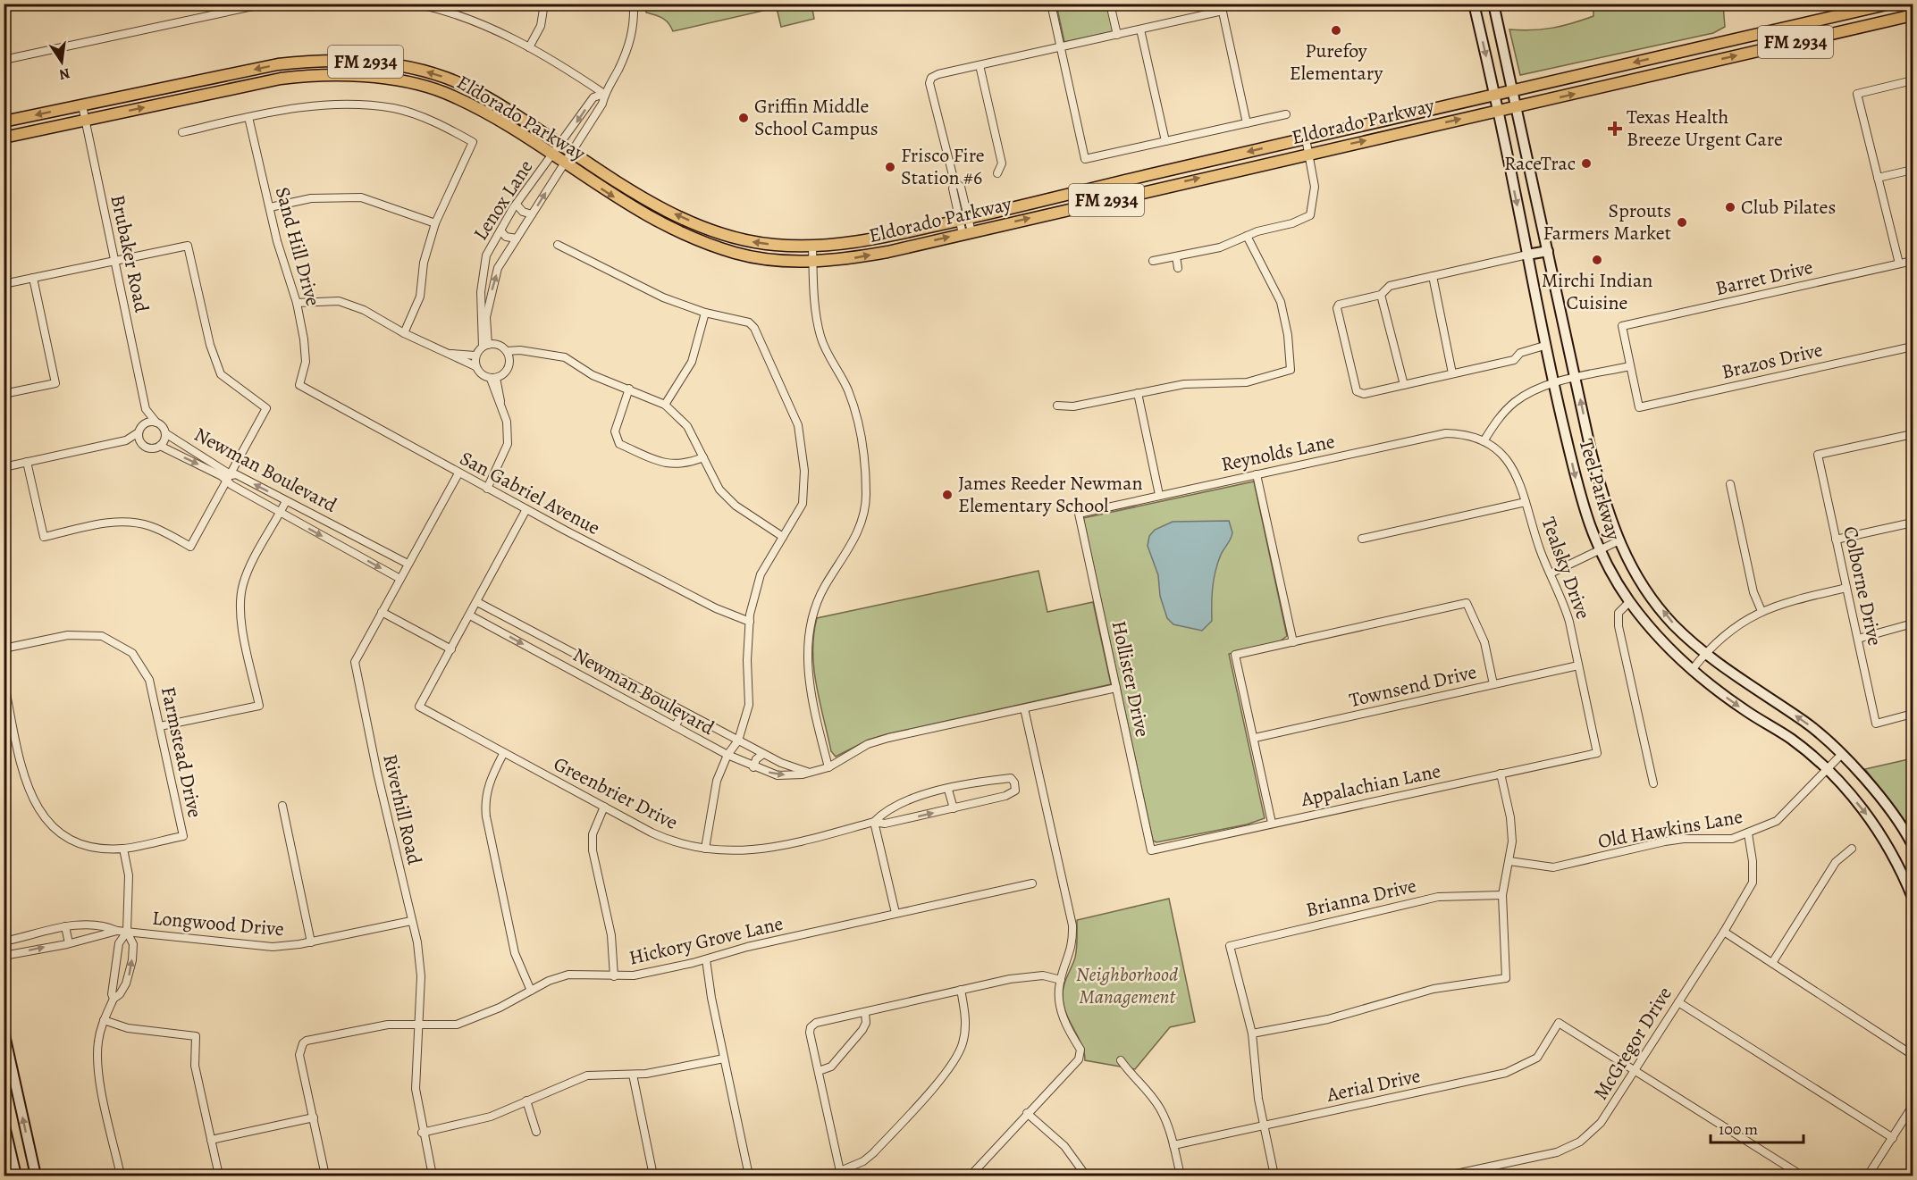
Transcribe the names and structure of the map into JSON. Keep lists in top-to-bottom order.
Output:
{
  "streets": {
    "main road": ["FM 2934", "Eldorado Parkway", "Teel Parkway"],
    "street": [
      "Lenox Lane",
      "Sand Hill Drive",
      "Brubaker Road",
      "Barret Drive",
      "Brazos Drive",
      "Reynolds Lane",
      "Newman Boulevard",
      "San Gabriel Avenue",
      "Tealsky Drive",
      "Colborne Drive",
      "Hollister Drive",
      "Townsend Drive",
      "Farmstead Drive",
      "Appalachian Lane",
      "Greenbrier Drive",
      "Riverhill Road",
      "Old Hawkins Lane",
      "Brianna Drive",
      "Longwood Drive",
      "Hickory Grove Lane",
      "McGregor Drive",
      "Aerial Drive"
    ]
  },
  "crossings": [
    ["Eldorado Parkway", "Lenox Lane"],
    ["Eldorado Parkway", "Brubaker Road"],
    ["Eldorado Parkway", "Teel Parkway"],
    ["Sand Hill Drive", "San Gabriel Avenue"],
    ["Brubaker Road", "Newman Boulevard"],
    ["Barret Drive", "Brazos Drive"],
    ["Reynolds Lane", "Tealsky Drive"],
    ["Reynolds Lane", "Hollister Drive"],
    ["Newman Boulevard", "Hollister Drive"],
    ["Newman Boulevard", "Riverhill Road"],
    ["Teel Parkway", "Old Hawkins Lane"],
    ["San Gabriel Avenue", "Riverhill Road"],
    ["Tealsky Drive", "Townsend Drive"],
    ["Tealsky Drive", "Appalachian Lane"],
    ["Hollister Drive", "Appalachian Lane"],
    ["Riverhill Road", "Longwood Drive"],
    ["Riverhill Road", "Hickory Grove Lane"],
    ["Old Hawkins Lane", "McGregor Drive"],
    ["McGregor Drive", "Aerial Drive"]
  ],
  "parks": ["Neighborhood Management"],
  "places": {
    "other": [
      "Purefoy Elementary",
      "Griffin Middle School Campus",
      "RaceTrac",
      "Frisco Fire Station #6",
      "Club Pilates",
      "Sprouts Farmers Market",
      "Mirchi Indian Cuisine",
      "James Reeder Newman Elementary School"
    ],
    "health": ["Texas Health Breeze Urgent Care"]
  },
  "scale_bar": "100 m",
  "north": "bottom"
}
